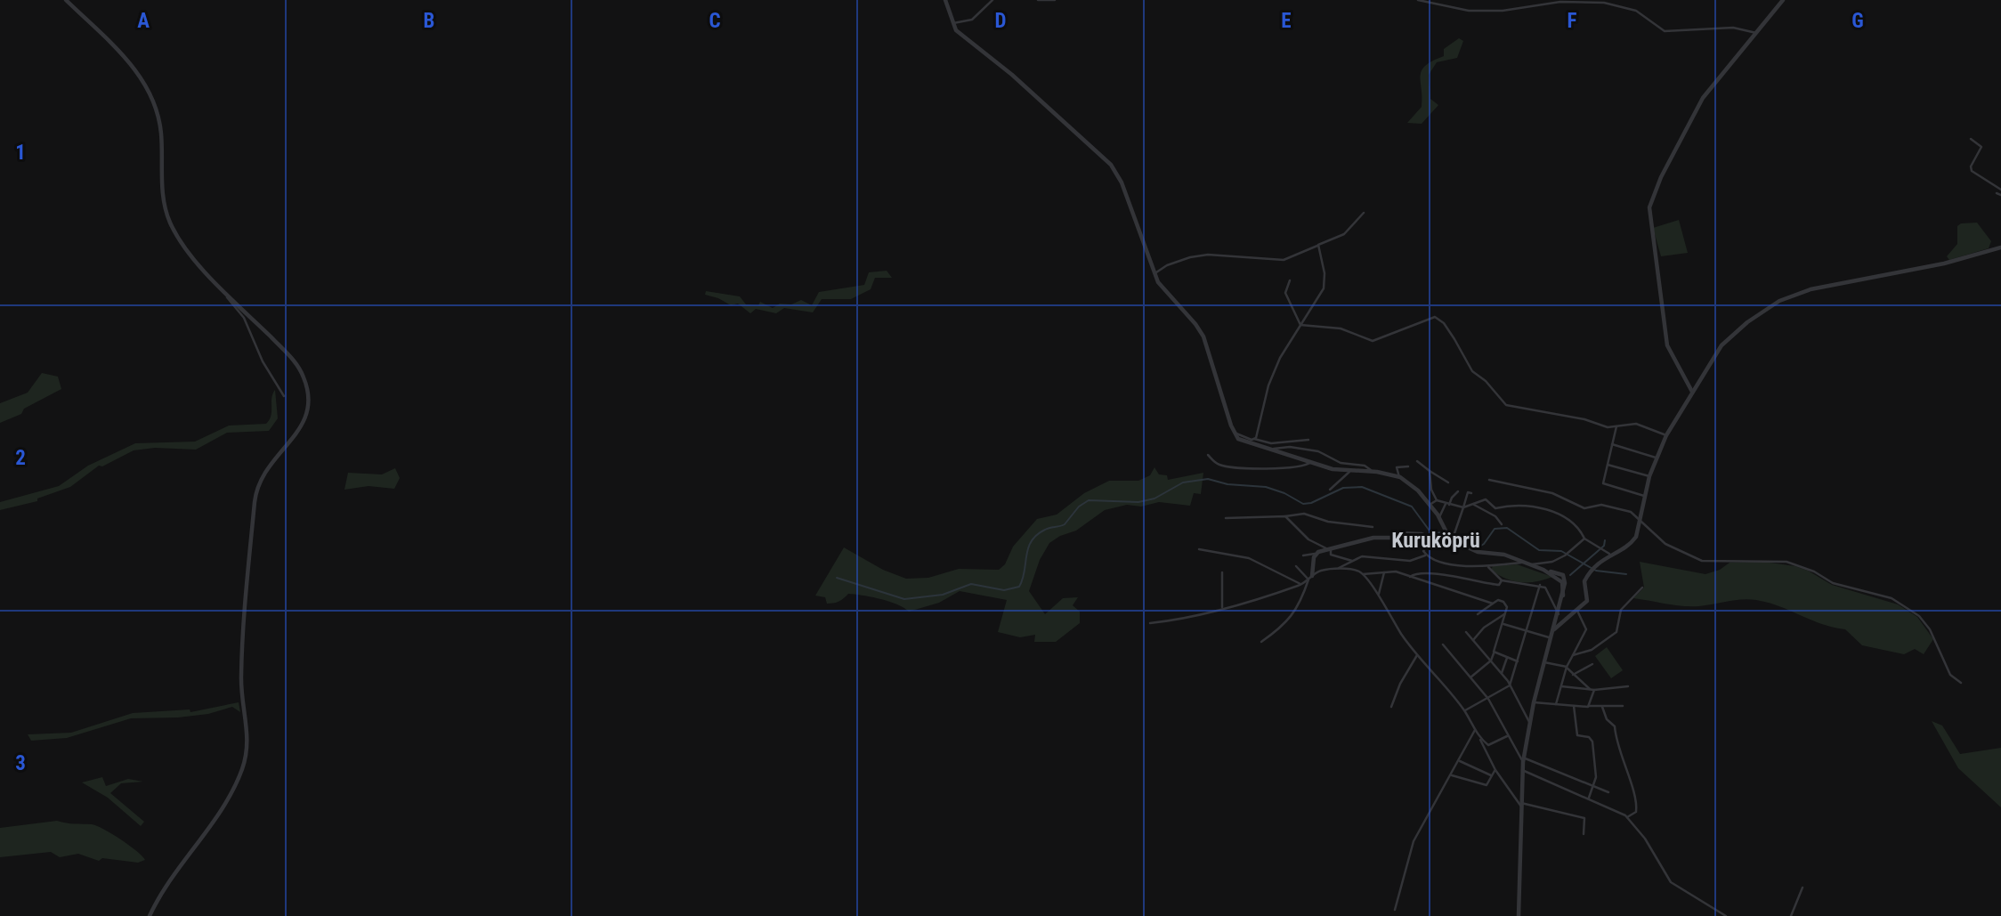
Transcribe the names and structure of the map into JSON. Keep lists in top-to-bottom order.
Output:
{
  "districts": ["Kuruköprü"],
  "grid": {
    "columns": [
      "A",
      "B",
      "C",
      "D",
      "E",
      "F",
      "G"
    ],
    "rows": ["1", "2", "3"]
  }
}
